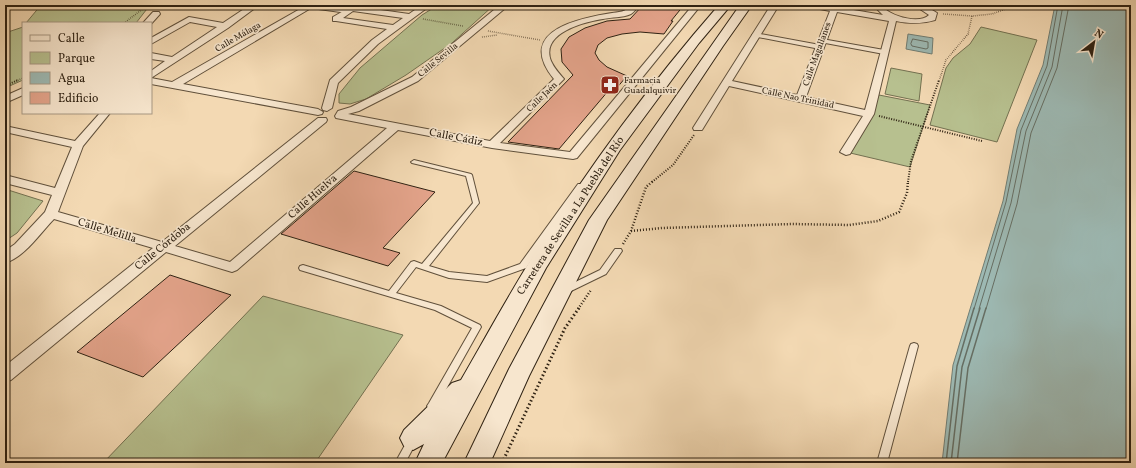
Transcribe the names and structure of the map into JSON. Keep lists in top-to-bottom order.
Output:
{
  "streets": {
    "main road": ["Carretera de Sevilla a La Puebla del Río"],
    "street": [
      "Calle Málaga",
      "Calle Magallanes",
      "Calle Sevilla",
      "Calle Jaén",
      "Calle Nao Trinidad",
      "Calle Cádiz",
      "Calle Huelva",
      "Calle Melilla",
      "Calle Córdoba"
    ]
  },
  "crossings": [
    ["Calle Magallanes", "Calle Nao Trinidad"],
    ["Calle Sevilla", "Calle Cádiz"],
    ["Calle Sevilla", "Calle Córdoba"],
    ["Calle Jaén", "Calle Cádiz"],
    ["Calle Cádiz", "Calle Huelva"],
    ["Calle Huelva", "Calle Melilla"],
    ["Calle Melilla", "Calle Córdoba"]
  ],
  "places": {
    "pharmacy": ["Farmacia Guadalquivir"]
  },
  "legend": [
    "Calle",
    "Parque",
    "Agua",
    "Edificio"
  ],
  "north": "top right"
}
